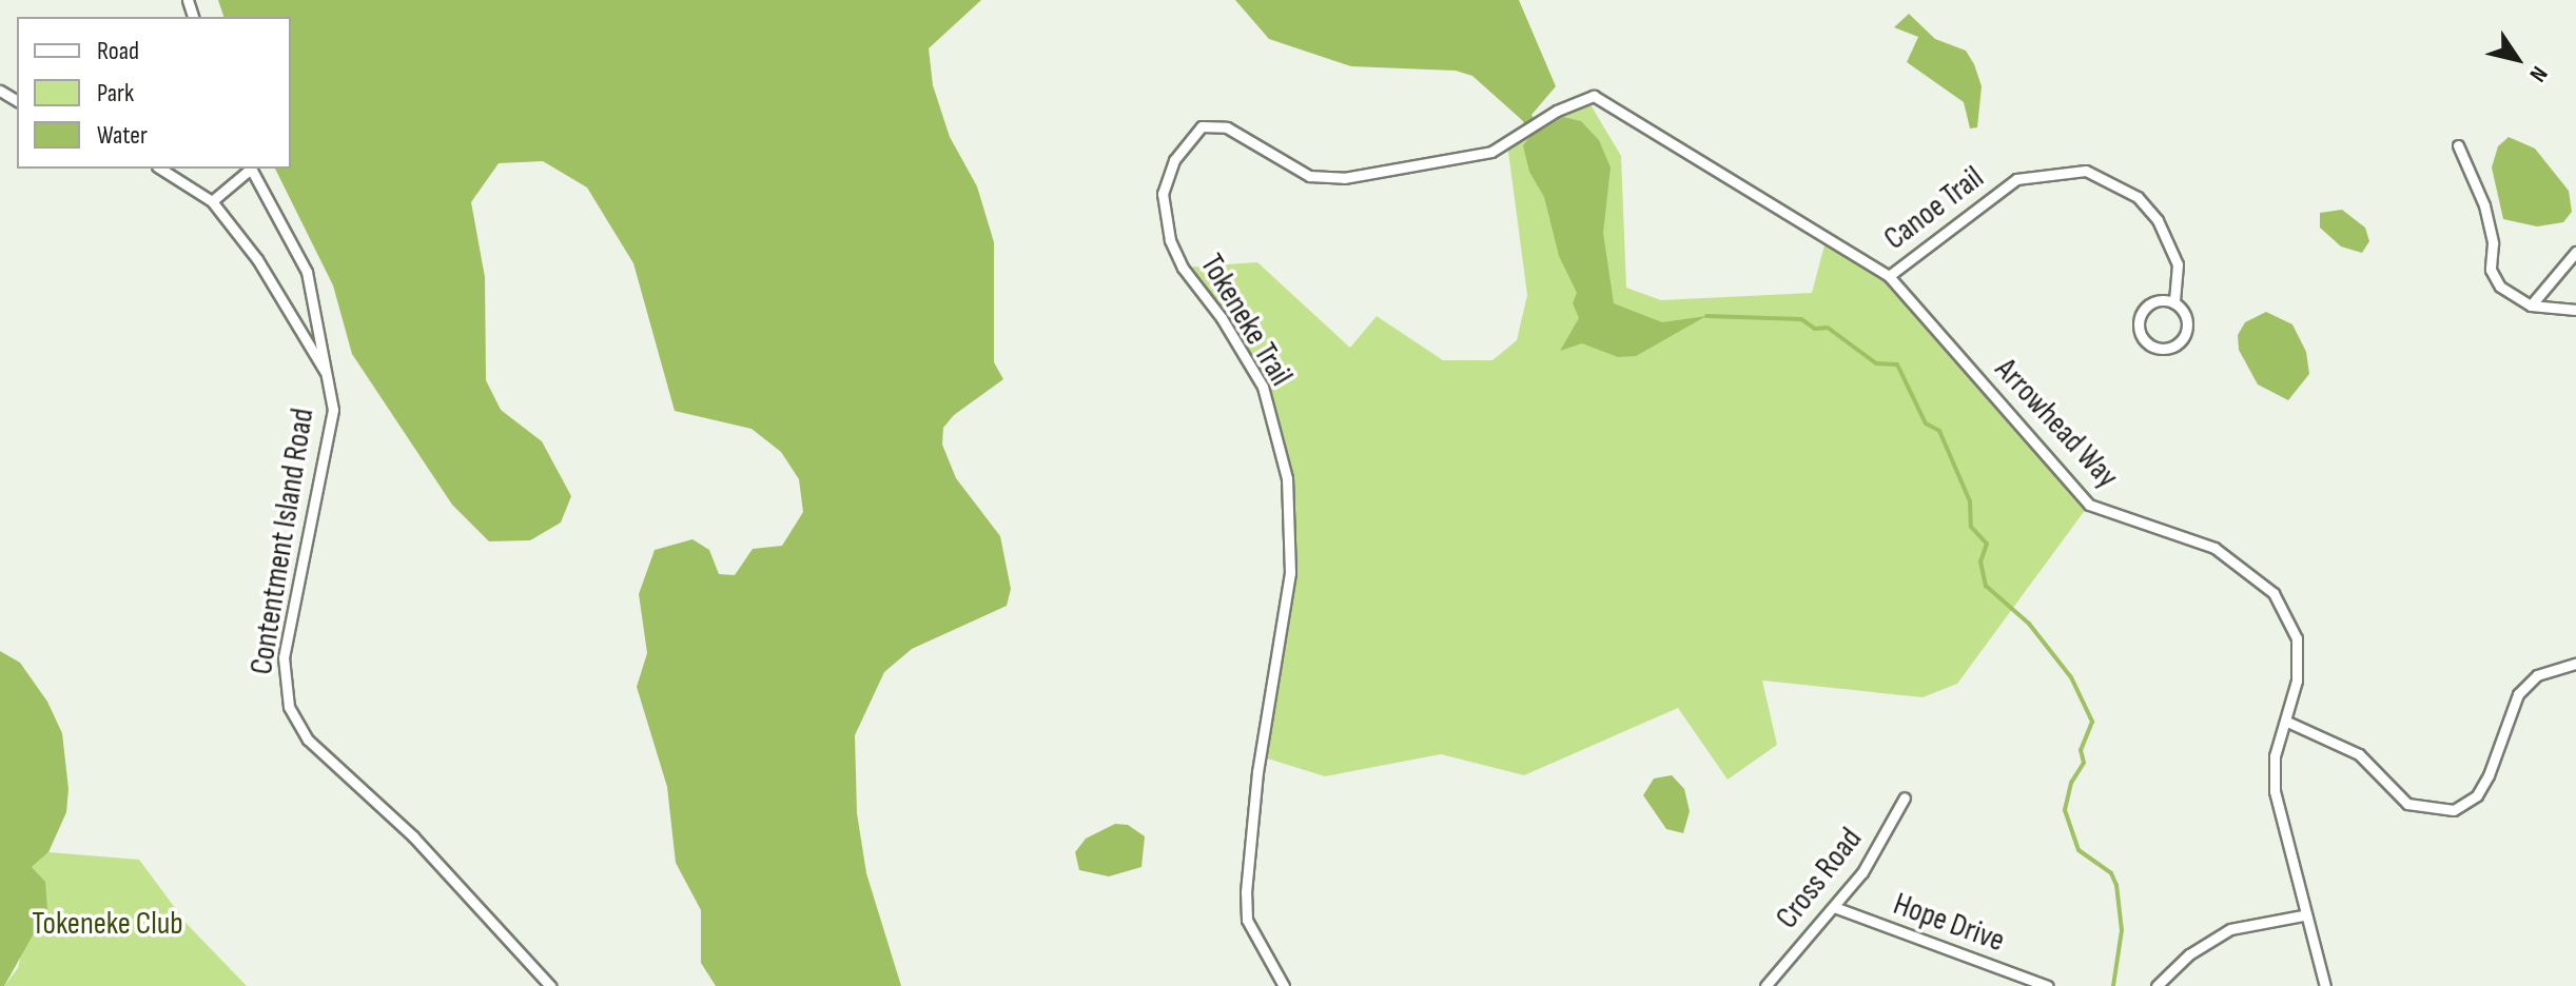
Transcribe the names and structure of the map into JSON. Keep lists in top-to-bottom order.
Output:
{
  "streets": {
    "street": [
      "Canoe Trail",
      "Tokeneke Trail",
      "Arrowhead Way",
      "Contentment Island Road",
      "Cross Road",
      "Hope Drive"
    ]
  },
  "crossings": [
    ["Canoe Trail", "Arrowhead Way"],
    ["Tokeneke Trail", "Arrowhead Way"],
    ["Cross Road", "Hope Drive"]
  ],
  "parks": ["Tokeneke Club"],
  "legend": ["Road", "Park", "Water"],
  "north": "bottom right"
}
